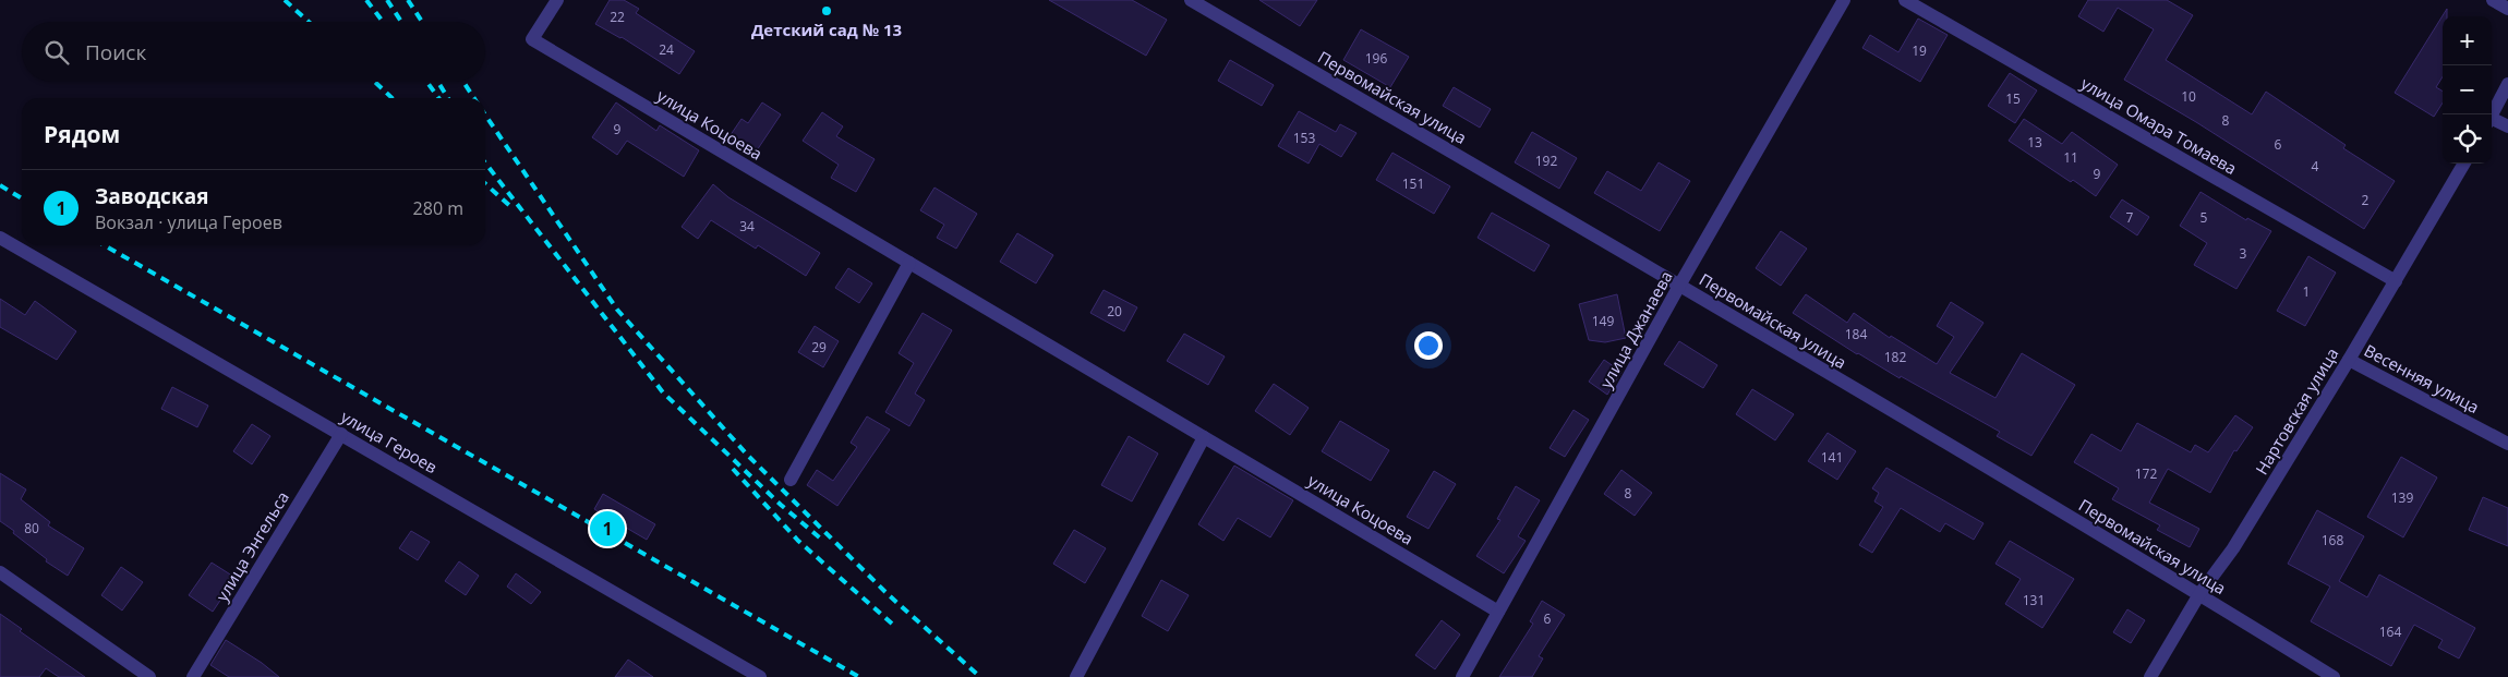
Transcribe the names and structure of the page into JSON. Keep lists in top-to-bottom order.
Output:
{
  "streets": {
    "street": [
      "Первомайская улица",
      "улица Коцоева",
      "улица Омара Томаева",
      "улица Джанаева",
      "Весенняя улица",
      "Нартовская улица",
      "улица Героев",
      "улица Энгельса"
    ]
  },
  "crossings": [
    ["Первомайская улица", "улица Джанаева"],
    ["Первомайская улица", "Нартовская улица"],
    ["улица Коцоева", "улица Джанаева"],
    ["улица Омара Томаева", "Нартовская улица"],
    ["Весенняя улица", "Нартовская улица"],
    ["улица Героев", "улица Энгельса"]
  ],
  "places": ["Детский сад № 13"],
  "house_numbers": [
    "22",
    "24",
    "19",
    "196",
    "10",
    "15",
    "8",
    "9",
    "153",
    "13",
    "6",
    "11",
    "192",
    "4",
    "9",
    "151",
    "2",
    "7",
    "5",
    "34",
    "3",
    "1",
    "20",
    "149",
    "184",
    "29",
    "182",
    "141",
    "172",
    "8",
    "139",
    "80",
    "168",
    "131",
    "6",
    "164"
  ],
  "page": {
    "map_buttons": ["+", "−"],
    "search": "Поиск",
    "heading": "Рядом",
    "list": [
      {
        "mark": "1",
        "name": "Заводская",
        "note": "Вокзал · улица Героев",
        "value": "280 m"
      }
    ],
    "pins": "1"
  }
}
